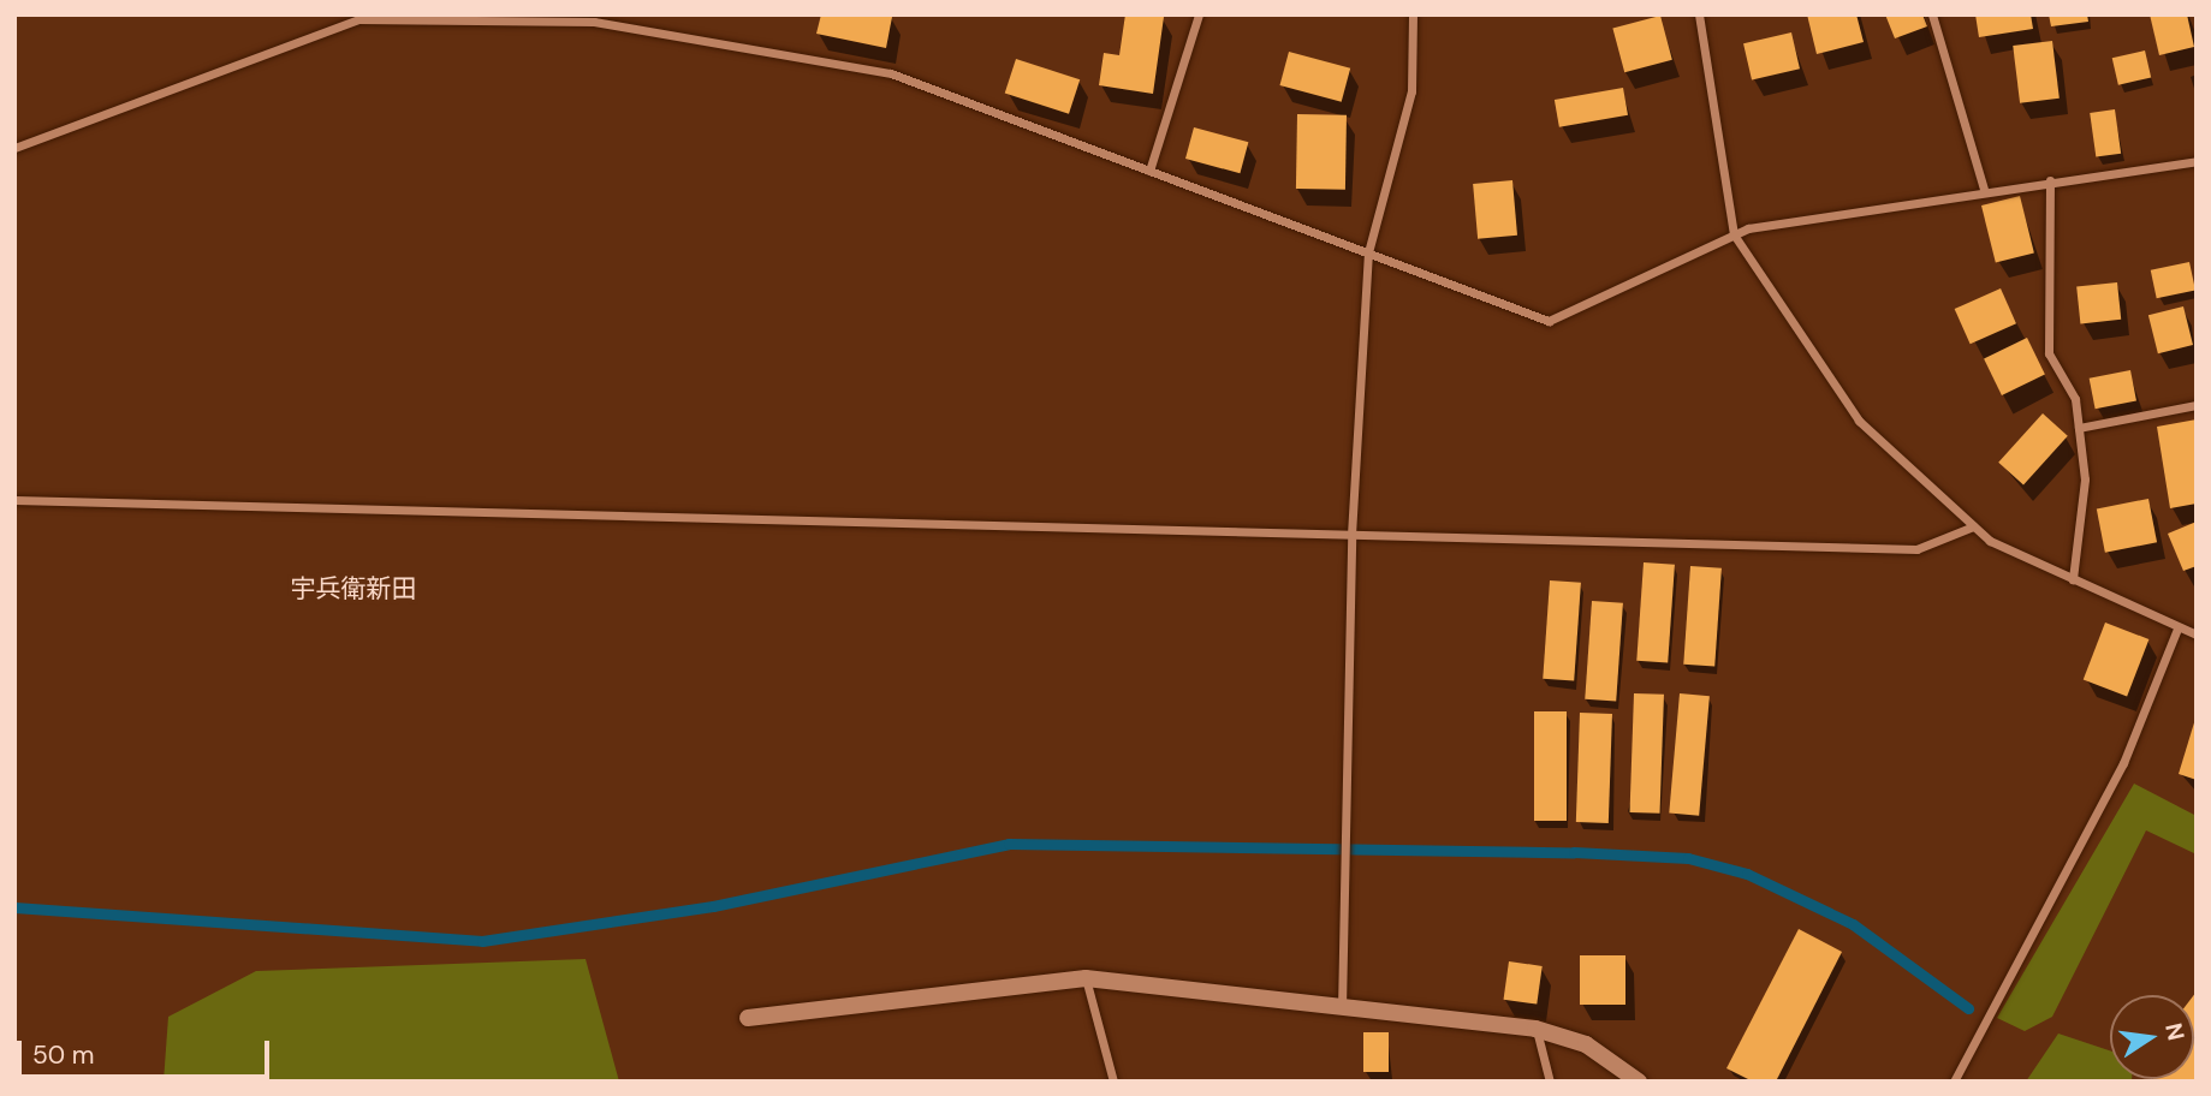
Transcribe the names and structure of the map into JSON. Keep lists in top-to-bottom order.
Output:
{
  "districts": ["宇兵衛新田"],
  "scale_bar": "50 m",
  "north": "right"
}
